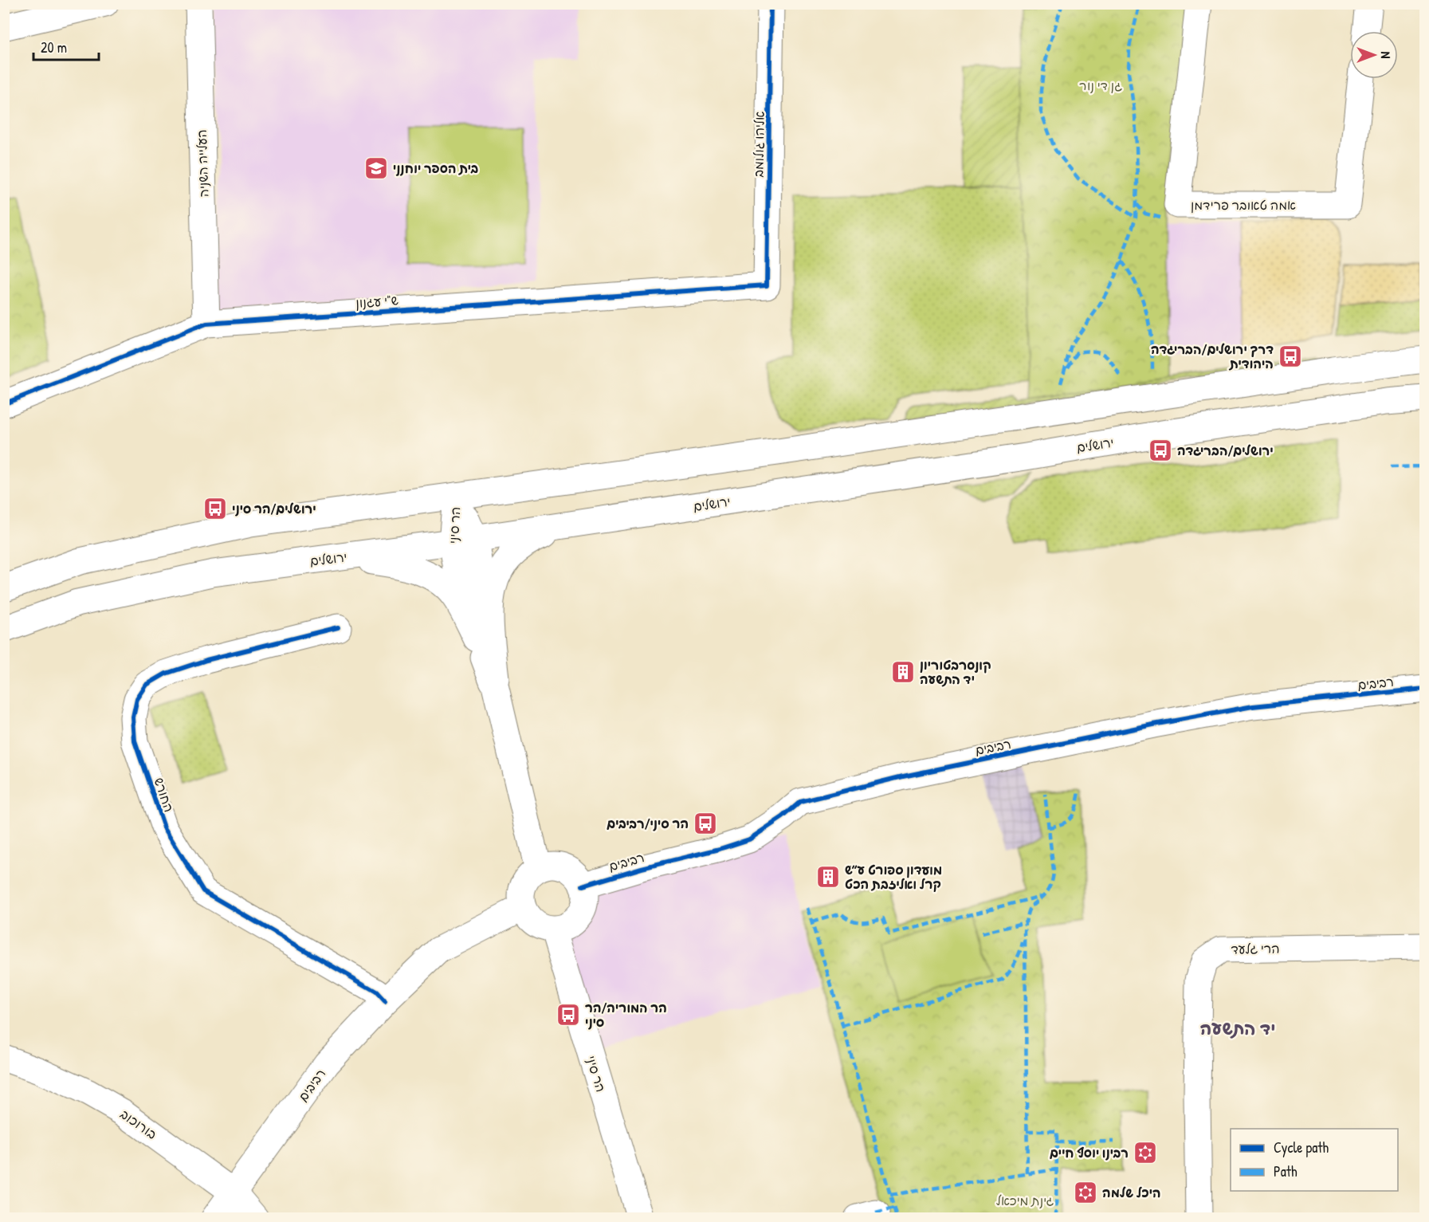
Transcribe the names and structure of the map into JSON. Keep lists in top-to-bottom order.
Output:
{
  "streets": {
    "street": [
      "אליהו גולומב",
      "העלייה השניה",
      "אמה טאובר פרידמן",
      "ש\"י עגנון",
      "ירושלים",
      "הר סיני",
      "רביבים",
      "החורש",
      "הרי גלעד",
      "בורוכוב"
    ]
  },
  "crossings": [
    ["אליהו גולומב", "ש\"י עגנון"],
    ["העלייה השניה", "ש\"י עגנון"],
    ["ירושלים", "הר סיני"],
    ["הר סיני", "רביבים"],
    ["רביבים", "החורש"],
    ["רביבים", "בורוכוב"]
  ],
  "districts": ["יד התשעה"],
  "parks": ["גן די נור", "גינת מיכאל"],
  "places": {
    "school or university": ["בית הספר יוחנני"],
    "bus stop": [
      "דרך ירושלים/הבריגדה היהודית",
      "ירושלים/הבריגדה",
      "ירושלים/הר סיני",
      "הר סיני/רביבים",
      "הר המוריה/הר סיני"
    ],
    "building": ["קונסרבטוריון יד התשעה", "מועדון ספורט ע״שׁ קרל ואליזבת הכט"],
    "synagogue": ["רבינו יוסף חיים", "היכל שלמה"]
  },
  "legend": ["Cycle path", "Path"],
  "scale_bar": "20 m",
  "north": "right"
}
